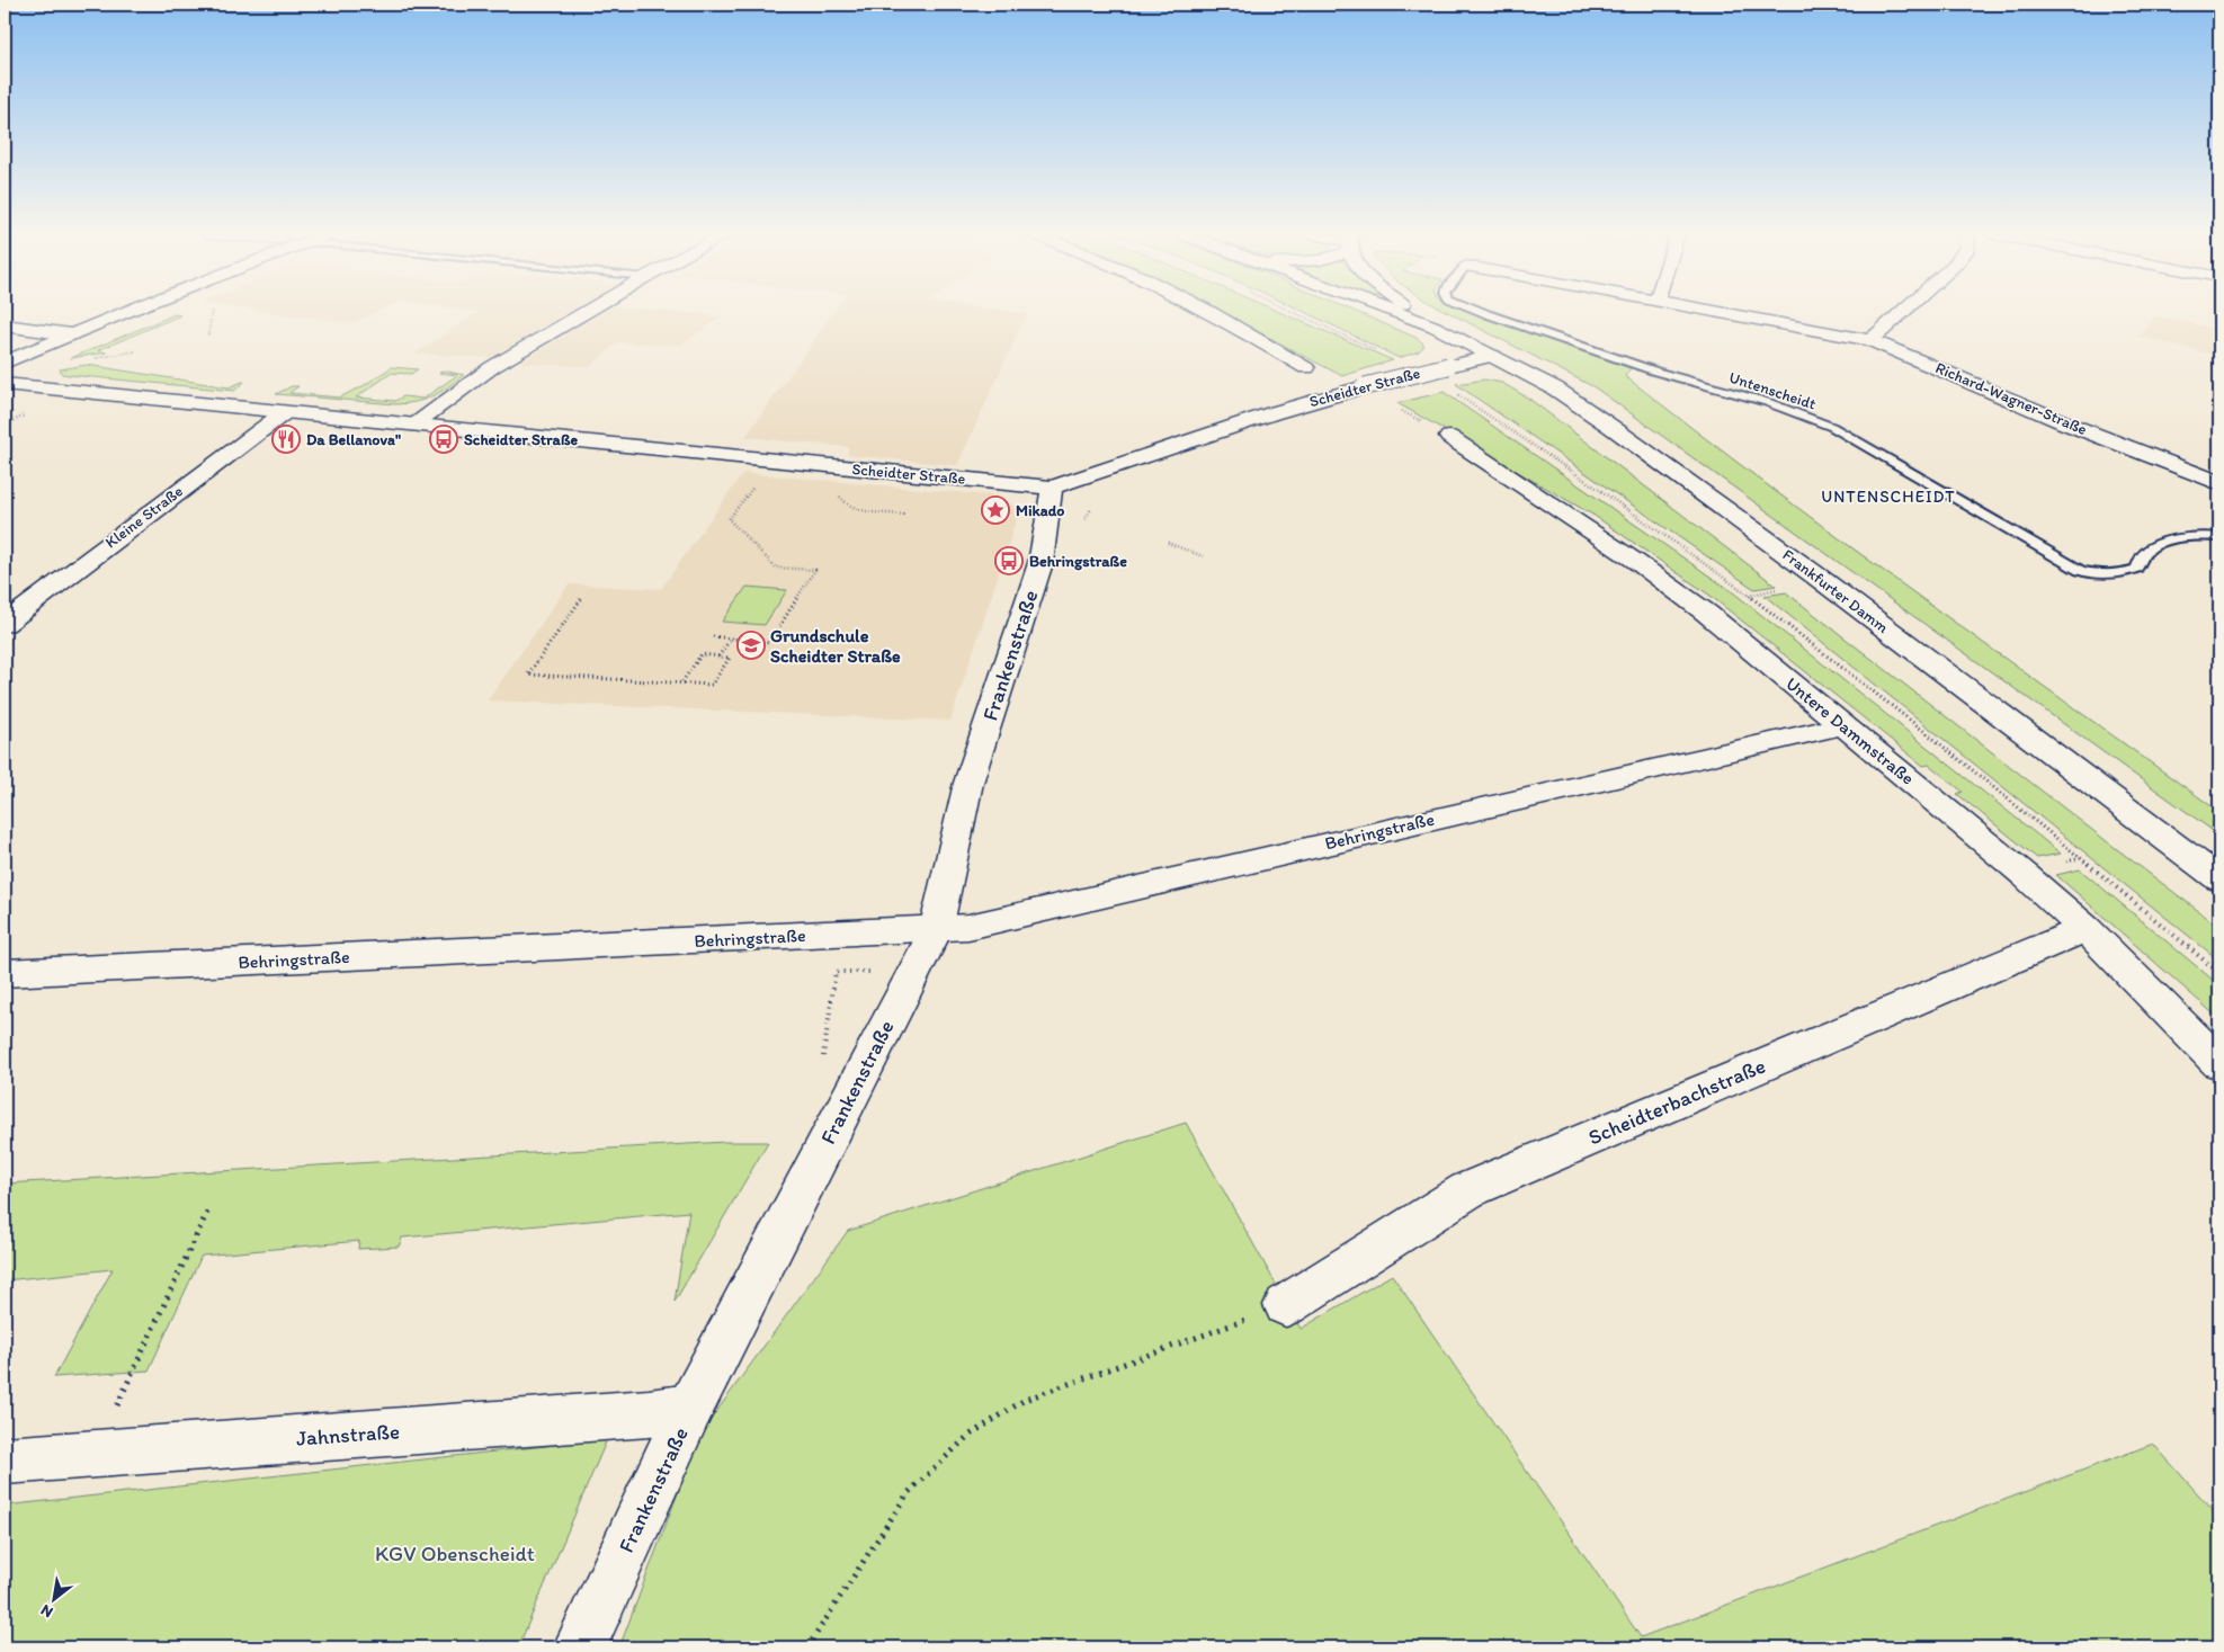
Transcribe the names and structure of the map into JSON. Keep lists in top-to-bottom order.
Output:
{
  "streets": {
    "street": [
      "Scheidter Straße",
      "Richard-Wagner-Straße",
      "Kleine Straße",
      "Frankfurter Damm",
      "Frankenstraße",
      "Untere Dammstraße",
      "Behringstraße",
      "Scheidterbachstraße",
      "Jahnstraße"
    ],
    "lane": ["Untenscheidt"]
  },
  "crossings": [
    ["Scheidter Straße", "Kleine Straße"],
    ["Scheidter Straße", "Frankfurter Damm"],
    ["Scheidter Straße", "Frankenstraße"],
    ["Frankenstraße", "Behringstraße"],
    ["Frankenstraße", "Jahnstraße"],
    ["Untere Dammstraße", "Behringstraße"],
    ["Untere Dammstraße", "Scheidterbachstraße"]
  ],
  "districts": ["UNTENSCHEIDT"],
  "parks": ["KGV Obenscheidt"],
  "places": {
    "restaurant": ["Da Bellanova\""],
    "bus stop": ["Scheidter Straße", "Behringstraße"],
    "place": ["Mikado"],
    "school or university": ["Grundschule Scheidter Straße"]
  },
  "north": "bottom left"
}
